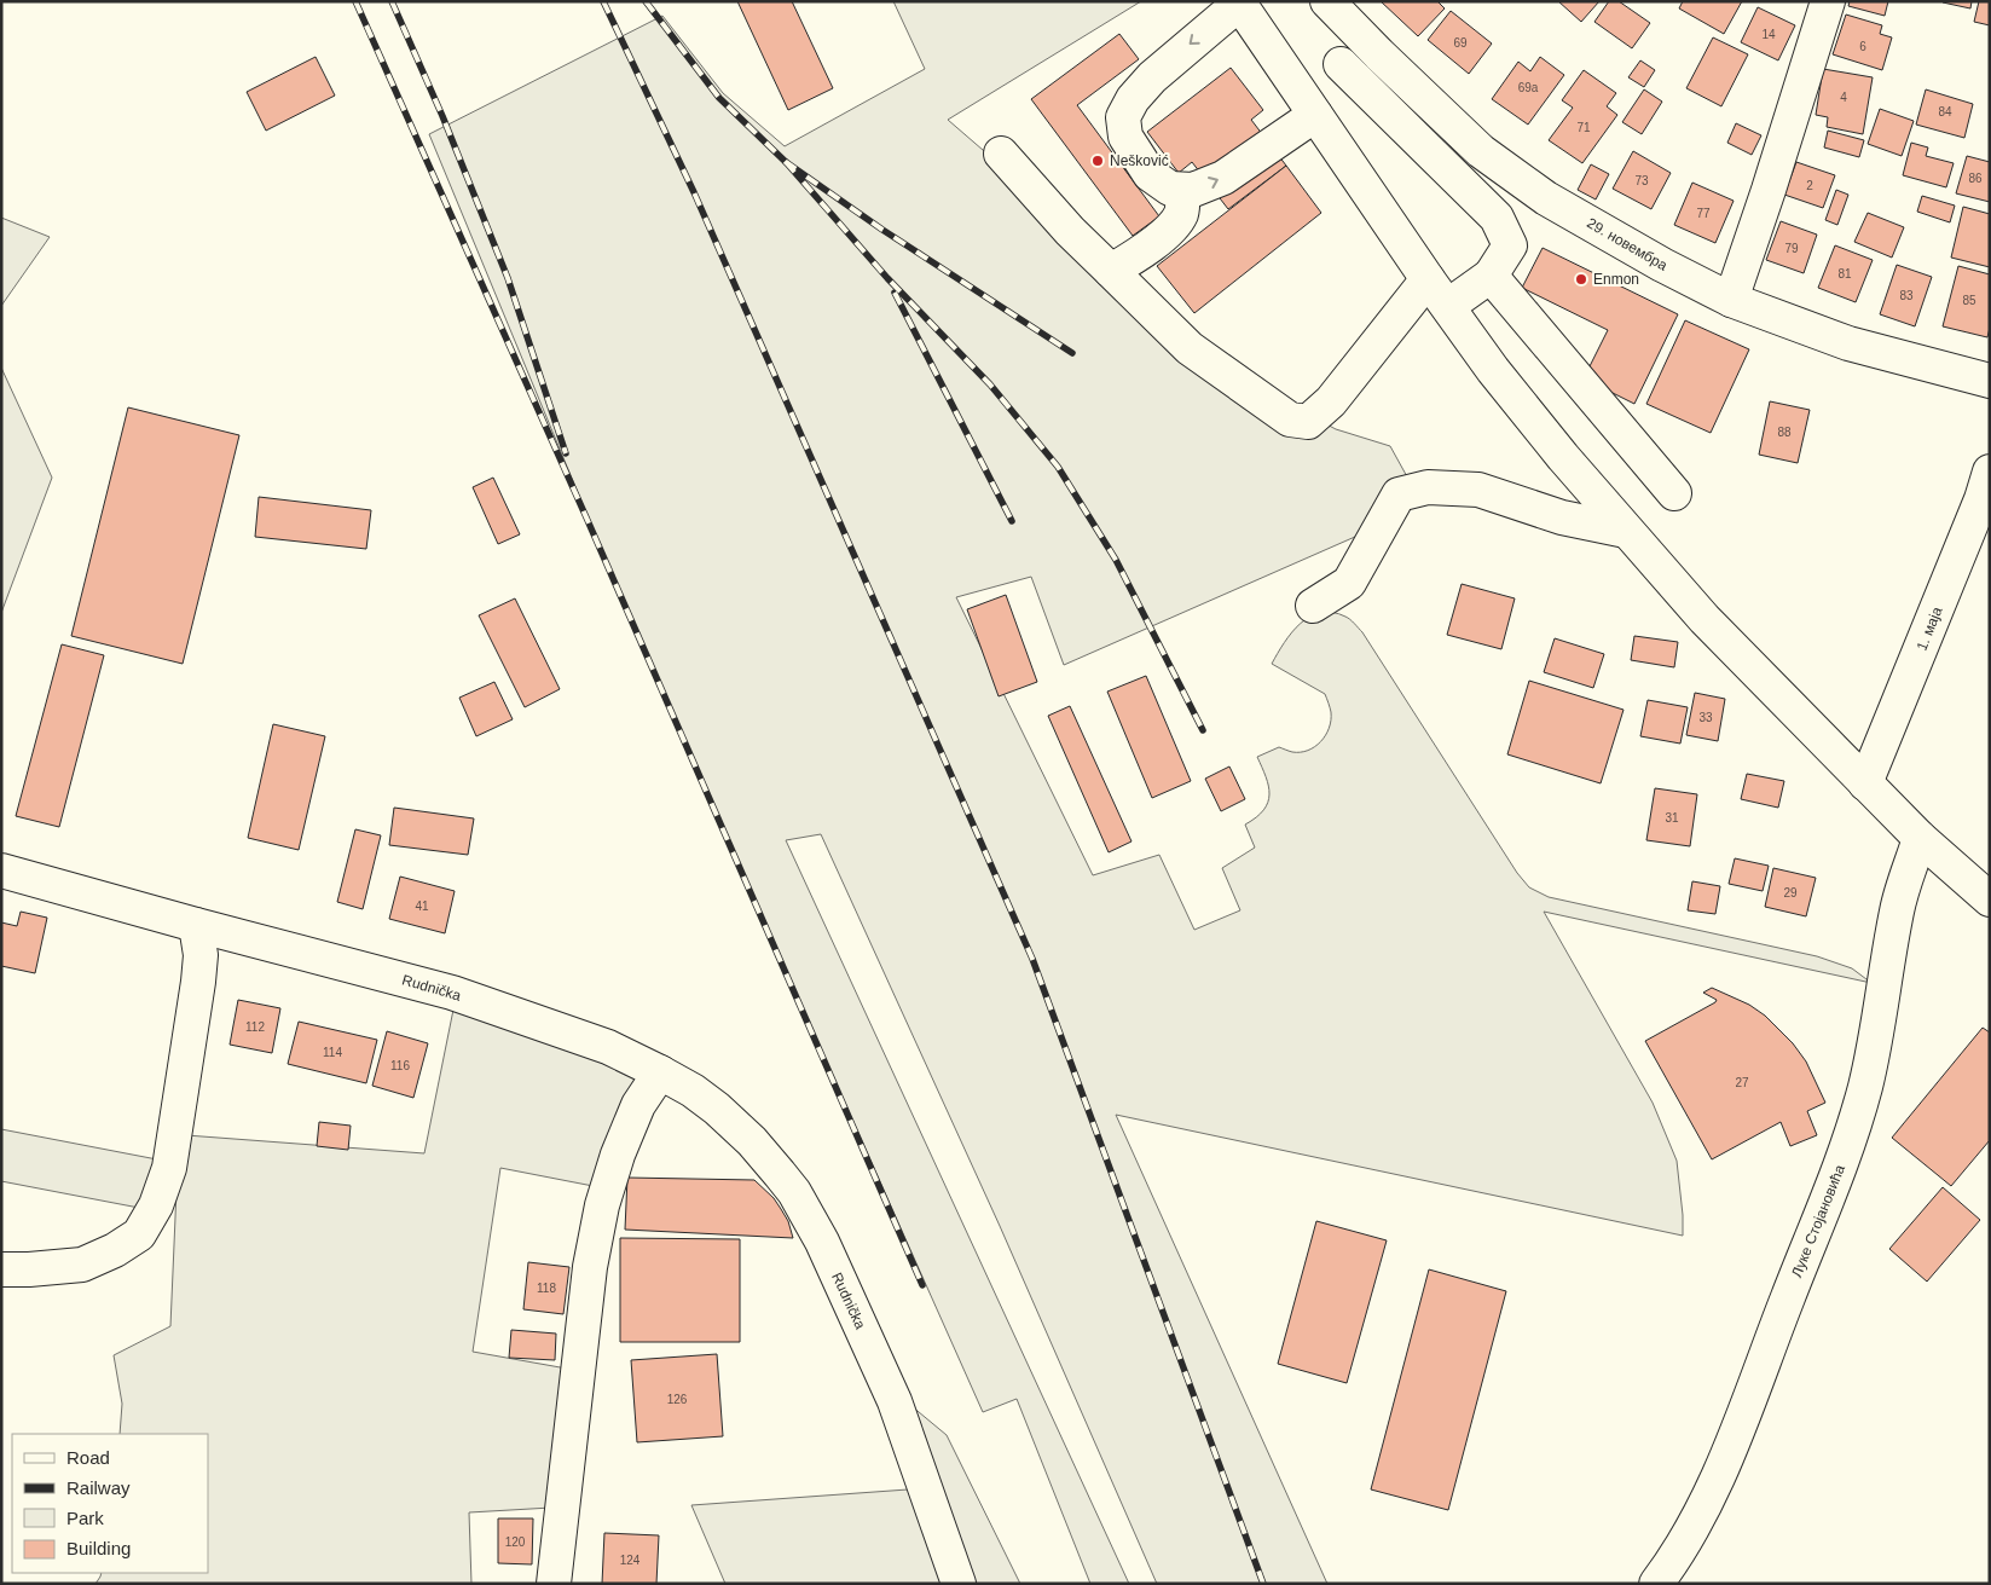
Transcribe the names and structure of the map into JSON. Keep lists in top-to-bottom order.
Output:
{
  "streets": {
    "street": [
      "29. новембра",
      "1. маја",
      "Rudnička",
      "Луке Стојановића"
    ]
  },
  "places": ["Nešković", "Enmon"],
  "house_numbers": [
    "14",
    "69",
    "6",
    "69a",
    "4",
    "84",
    "71",
    "86",
    "73",
    "2",
    "77",
    "79",
    "81",
    "83",
    "85",
    "88",
    "33",
    "31",
    "29",
    "41",
    "112",
    "114",
    "116",
    "27",
    "118",
    "126",
    "120",
    "124"
  ],
  "legend": [
    "Road",
    "Railway",
    "Park",
    "Building"
  ]
}
